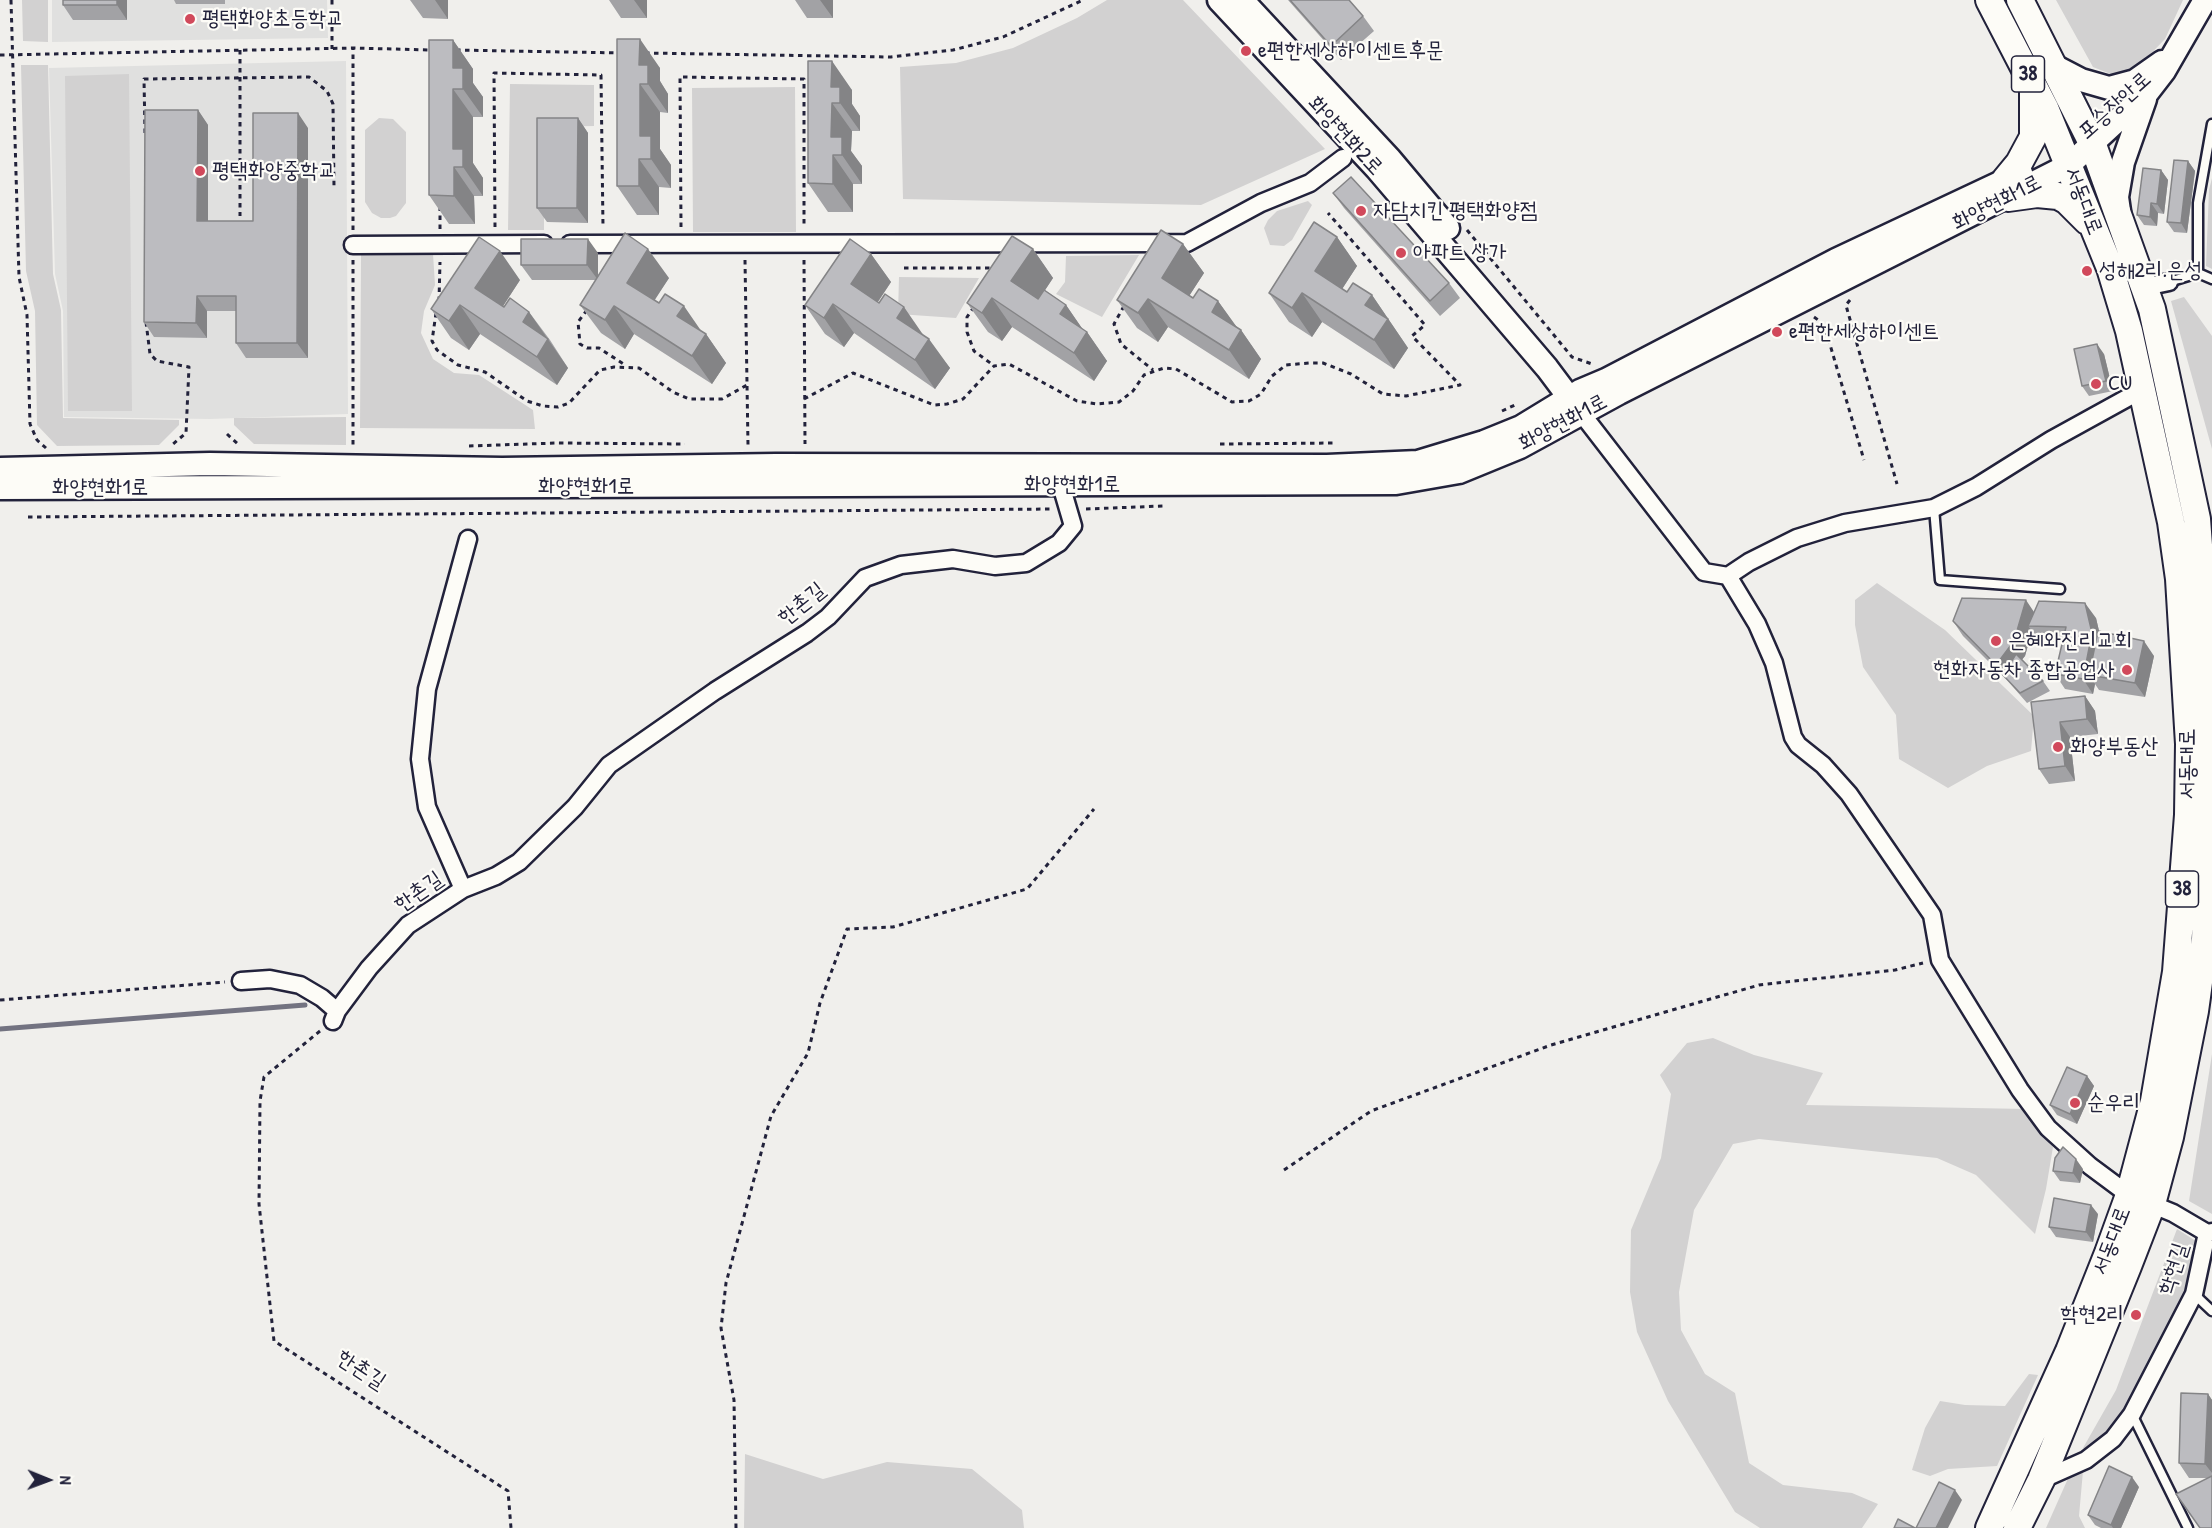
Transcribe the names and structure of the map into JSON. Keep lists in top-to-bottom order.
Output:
{
  "streets": {
    "main road": ["38", "서동대로"],
    "street": [
      "포승장안로",
      "화양현화2로",
      "화양현화1로",
      "한촌길",
      "학현길"
    ]
  },
  "crossings": [
    ["포승장안로", "서동대로"],
    ["포승장안로", "화양현화1로"],
    ["화양현화2로", "화양현화1로"],
    ["서동대로", "화양현화1로"],
    ["서동대로", "학현길"],
    ["화양현화1로", "한촌길"]
  ],
  "places": [
    "평택화양초등학교",
    "e편한세상하이센트후문",
    "평택화양중학교",
    "자담치킨 평택화양점",
    "아파트 상가",
    "성해2리.은성",
    "e편한세상하이센트",
    "CU",
    "은혜와진리교회",
    "현화자동차 종합공업사",
    "화양부동산",
    "순우리",
    "학현2리"
  ],
  "north": "right"
}
